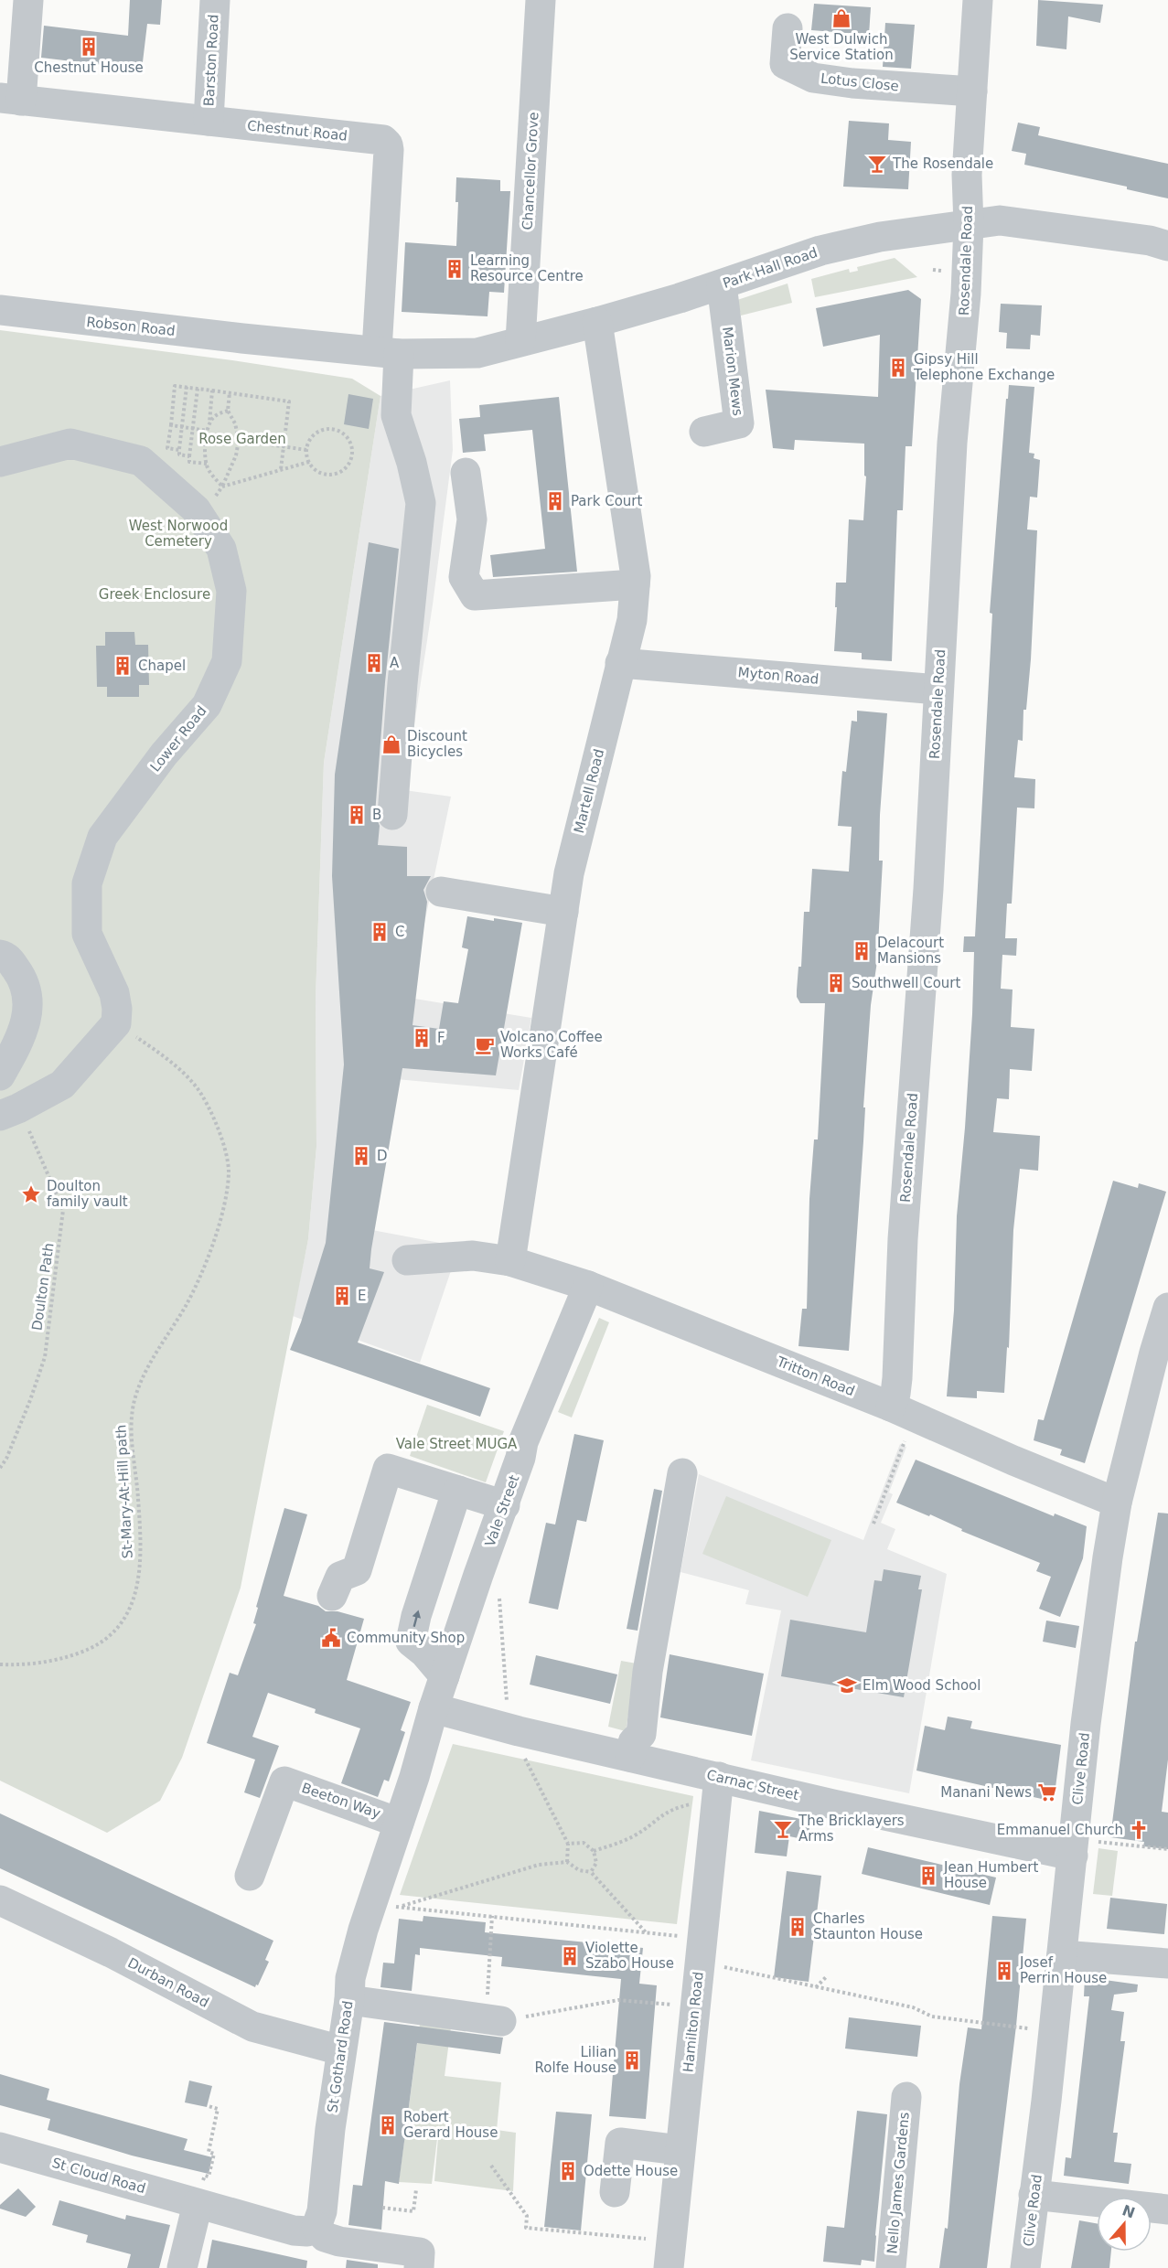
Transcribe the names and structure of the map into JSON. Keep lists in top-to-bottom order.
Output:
{
  "streets": {
    "street": [
      "Barston Road",
      "Lotus Close",
      "Chestnut Road",
      "Chancellor Grove",
      "Rosendale Road",
      "Park Hall Road",
      "Robson Road",
      "Marion Mews",
      "Myton Road",
      "Lower Road",
      "Martell Road",
      "Tritton Road",
      "Vale Street",
      "Clive Road",
      "Carnac Street",
      "Beeton Way",
      "Durban Road",
      "Hamilton Road",
      "St Gothard Road",
      "St Cloud Road",
      "Nello James Gardens"
    ],
    "path": ["Doulton Path", "St-Mary-At-Hill path"]
  },
  "crossings": [
    ["Barston Road", "Chestnut Road"],
    ["Lotus Close", "Rosendale Road"],
    ["Chestnut Road", "Park Hall Road"],
    ["Chestnut Road", "Robson Road"],
    ["Chancellor Grove", "Park Hall Road"],
    ["Rosendale Road", "Park Hall Road"],
    ["Rosendale Road", "Myton Road"],
    ["Rosendale Road", "Tritton Road"],
    ["Park Hall Road", "Robson Road"],
    ["Park Hall Road", "Marion Mews"],
    ["Park Hall Road", "Martell Road"],
    ["Myton Road", "Martell Road"],
    ["Lower Road", "St-Mary-At-Hill path"],
    ["Martell Road", "Tritton Road"],
    ["Tritton Road", "Vale Street"],
    ["Tritton Road", "Clive Road"],
    ["Vale Street", "Carnac Street"],
    ["Vale Street", "St Gothard Road"],
    ["Clive Road", "Carnac Street"],
    ["Carnac Street", "Hamilton Road"],
    ["Carnac Street", "St Gothard Road"],
    ["Beeton Way", "St Gothard Road"],
    ["Durban Road", "St Gothard Road"]
  ],
  "parks": [
    "Rose Garden",
    "West Norwood Cemetery",
    "Greek Enclosure",
    "Vale Street MUGA"
  ],
  "places": {
    "shop": ["West Dulwich Service Station", "Discount Bicycles"],
    "building": [
      "Chestnut House",
      "Learning Resource Centre",
      "Gipsy Hill Telephone Exchange",
      "Park Court",
      "A",
      "Chapel",
      "B",
      "C",
      "Delacourt Mansions",
      "Southwell Court",
      "F",
      "D",
      "E",
      "Jean Humbert House",
      "Charles Staunton House",
      "Violette Szabo House",
      "Josef Perrin House",
      "Lilian Rolfe House",
      "Robert Gerard House",
      "Odette House"
    ],
    "bar": ["The Rosendale", "The Bricklayers Arms"],
    "cafe": ["Volcano Coffee Works Café"],
    "place": ["Doulton family vault"],
    "public building": ["Community Shop"],
    "school or university": ["Elm Wood School"],
    "supermarket": ["Manani News"],
    "church": ["Emmanuel Church"]
  },
  "north": "top"
}
